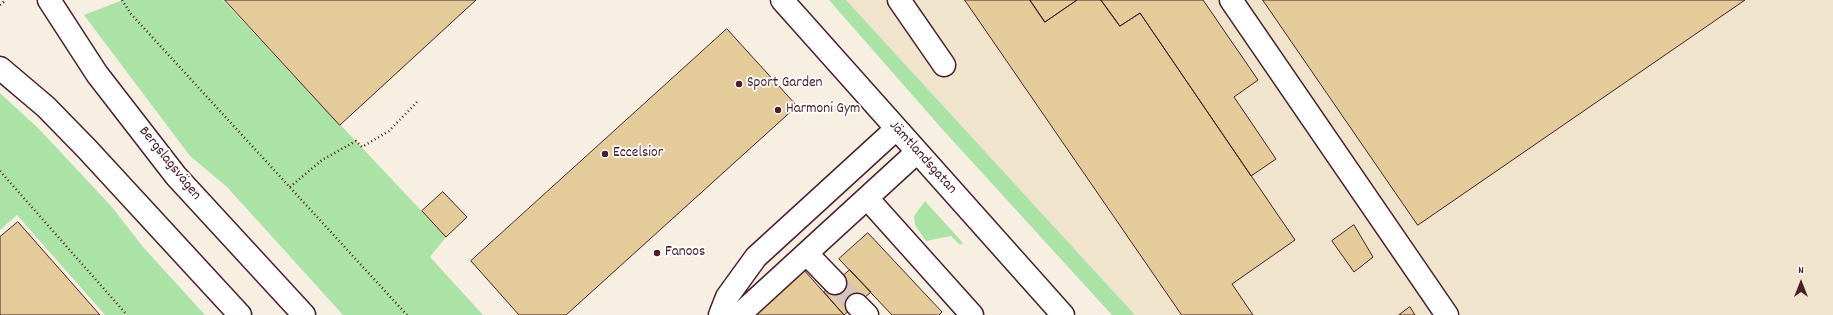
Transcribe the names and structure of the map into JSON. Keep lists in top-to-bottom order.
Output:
{
  "streets": {
    "main road": ["Jämtlandsgatan", "Bergslagsvägen"]
  },
  "places": [
    "Sport Garden",
    "Harmoni Gym",
    "Eccelsior",
    "Fanoos"
  ],
  "north": "top"
}
